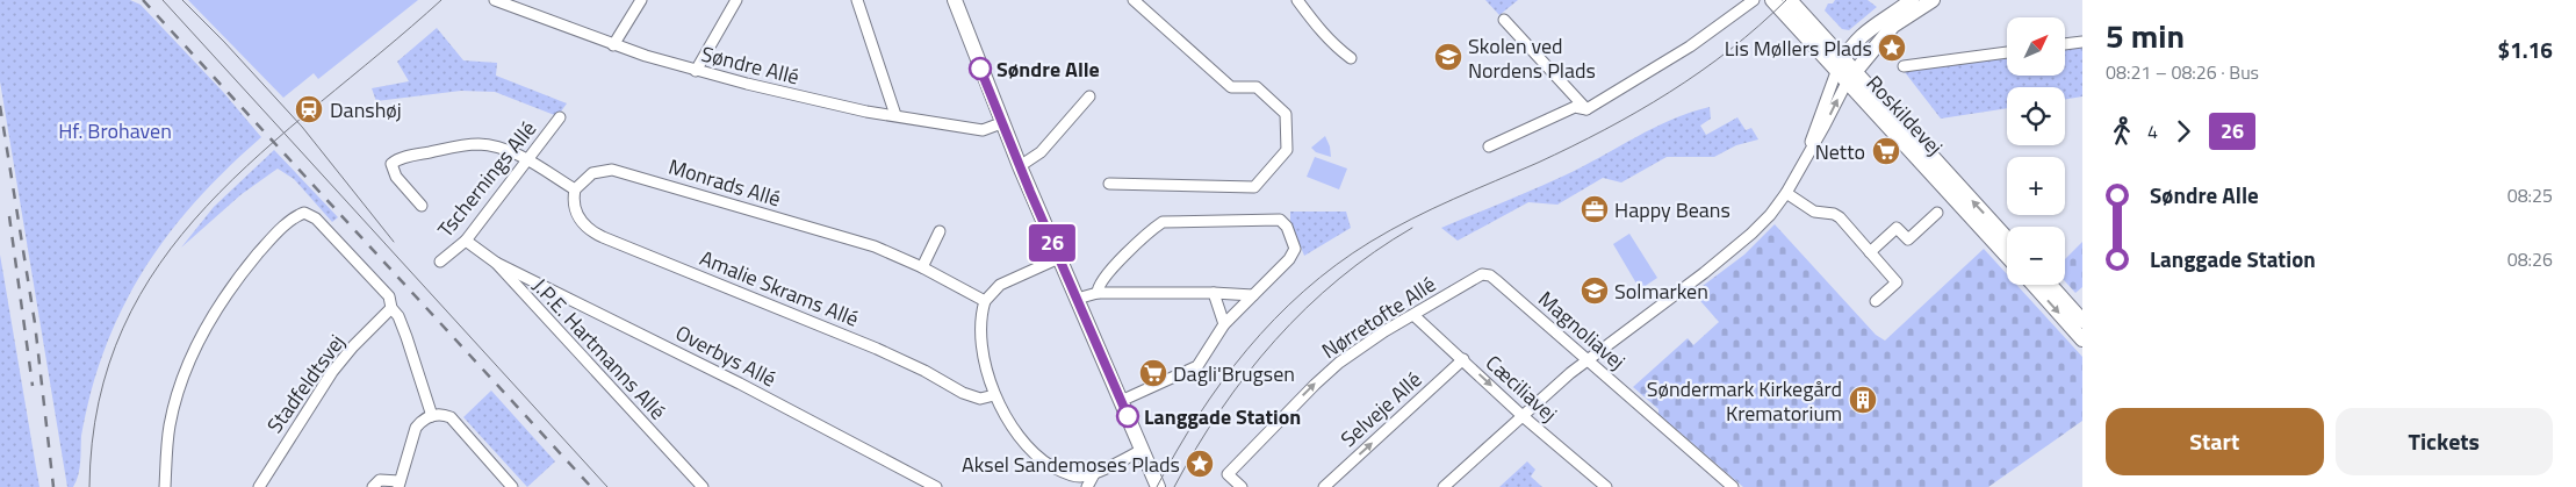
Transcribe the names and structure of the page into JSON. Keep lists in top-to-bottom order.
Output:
{
  "streets": {
    "street": [
      "Søndre Allé",
      "Roskildevej",
      "Tschernings Allé",
      "Monrads Allé",
      "Amalie Skrams Allé",
      "Nørretofte Allé",
      "Magnoliavej",
      "J.P.E. Hartmanns Allé",
      "Overbys Allé",
      "Stadfeldtsvej",
      "Cæciliavej",
      "Selveje Allé"
    ]
  },
  "crossings": [
    ["Tschernings Allé", "J.P.E. Hartmanns Allé"],
    ["Monrads Allé", "Amalie Skrams Allé"],
    ["Nørretofte Allé", "Magnoliavej"],
    ["Nørretofte Allé", "Cæciliavej"],
    ["J.P.E. Hartmanns Allé", "Overbys Allé"],
    ["Cæciliavej", "Selveje Allé"]
  ],
  "one_way": ["Nørretofte Allé"],
  "parks": ["Hf. Brohaven"],
  "places": {
    "place": ["Lis Møllers Plads", "Aksel Sandemoses Plads"],
    "school or university": ["Skolen ved Nordens Plads", "Solmarken"],
    "other": ["Søndre Alle", "Langgade Station"],
    "station": ["Danshøj"],
    "supermarket": ["Netto", "Dagli'Brugsen"],
    "office": ["Happy Beans"],
    "building": ["Søndermark Kirkegård Krematorium"]
  },
  "lines": ["bus line 26"],
  "north": "top right",
  "page": {
    "on_map": "26",
    "heading": ["5 min", "08:21 – 08:26 · Bus", "$1.16"],
    "map_buttons": ["+", "−"],
    "legs": ["4", "26"],
    "list": [
      {
        "name": "Søndre Alle",
        "value": "08:25"
      },
      {
        "name": "Langgade Station",
        "value": "08:26"
      }
    ],
    "buttons": ["Start", "Tickets"]
  }
}
